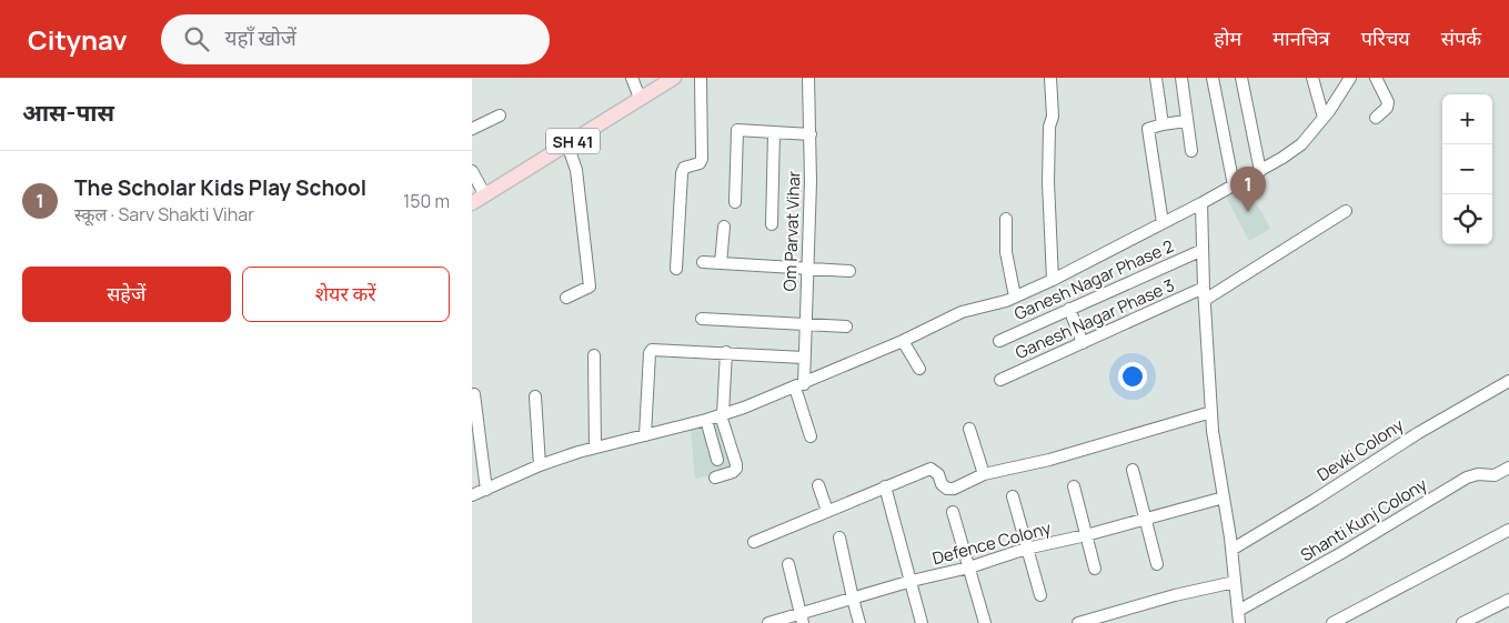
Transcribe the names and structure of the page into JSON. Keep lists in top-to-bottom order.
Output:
{
  "streets": {
    "main road": ["SH 41"],
    "street": [
      "Om Parvat Vihar",
      "Ganesh Nagar Phase 2",
      "Ganesh Nagar Phase 3",
      "Devki Colony",
      "Shanti Kunj Colony",
      "Defence Colony"
    ]
  },
  "page": {
    "header": "Citynav",
    "search": "यहाँ खोजें",
    "nav": [
      "होम",
      "मानचित्र",
      "परिचय",
      "संपर्क"
    ],
    "heading": "आस-पास",
    "map_buttons": ["+", "−"],
    "list": [
      {
        "mark": "1",
        "name": "The Scholar Kids Play School",
        "note": "स्कूल · Sarv Shakti Vihar",
        "value": "150 m"
      }
    ],
    "pins": "1",
    "buttons": ["सहेजें", "शेयर करें"]
  }
}
